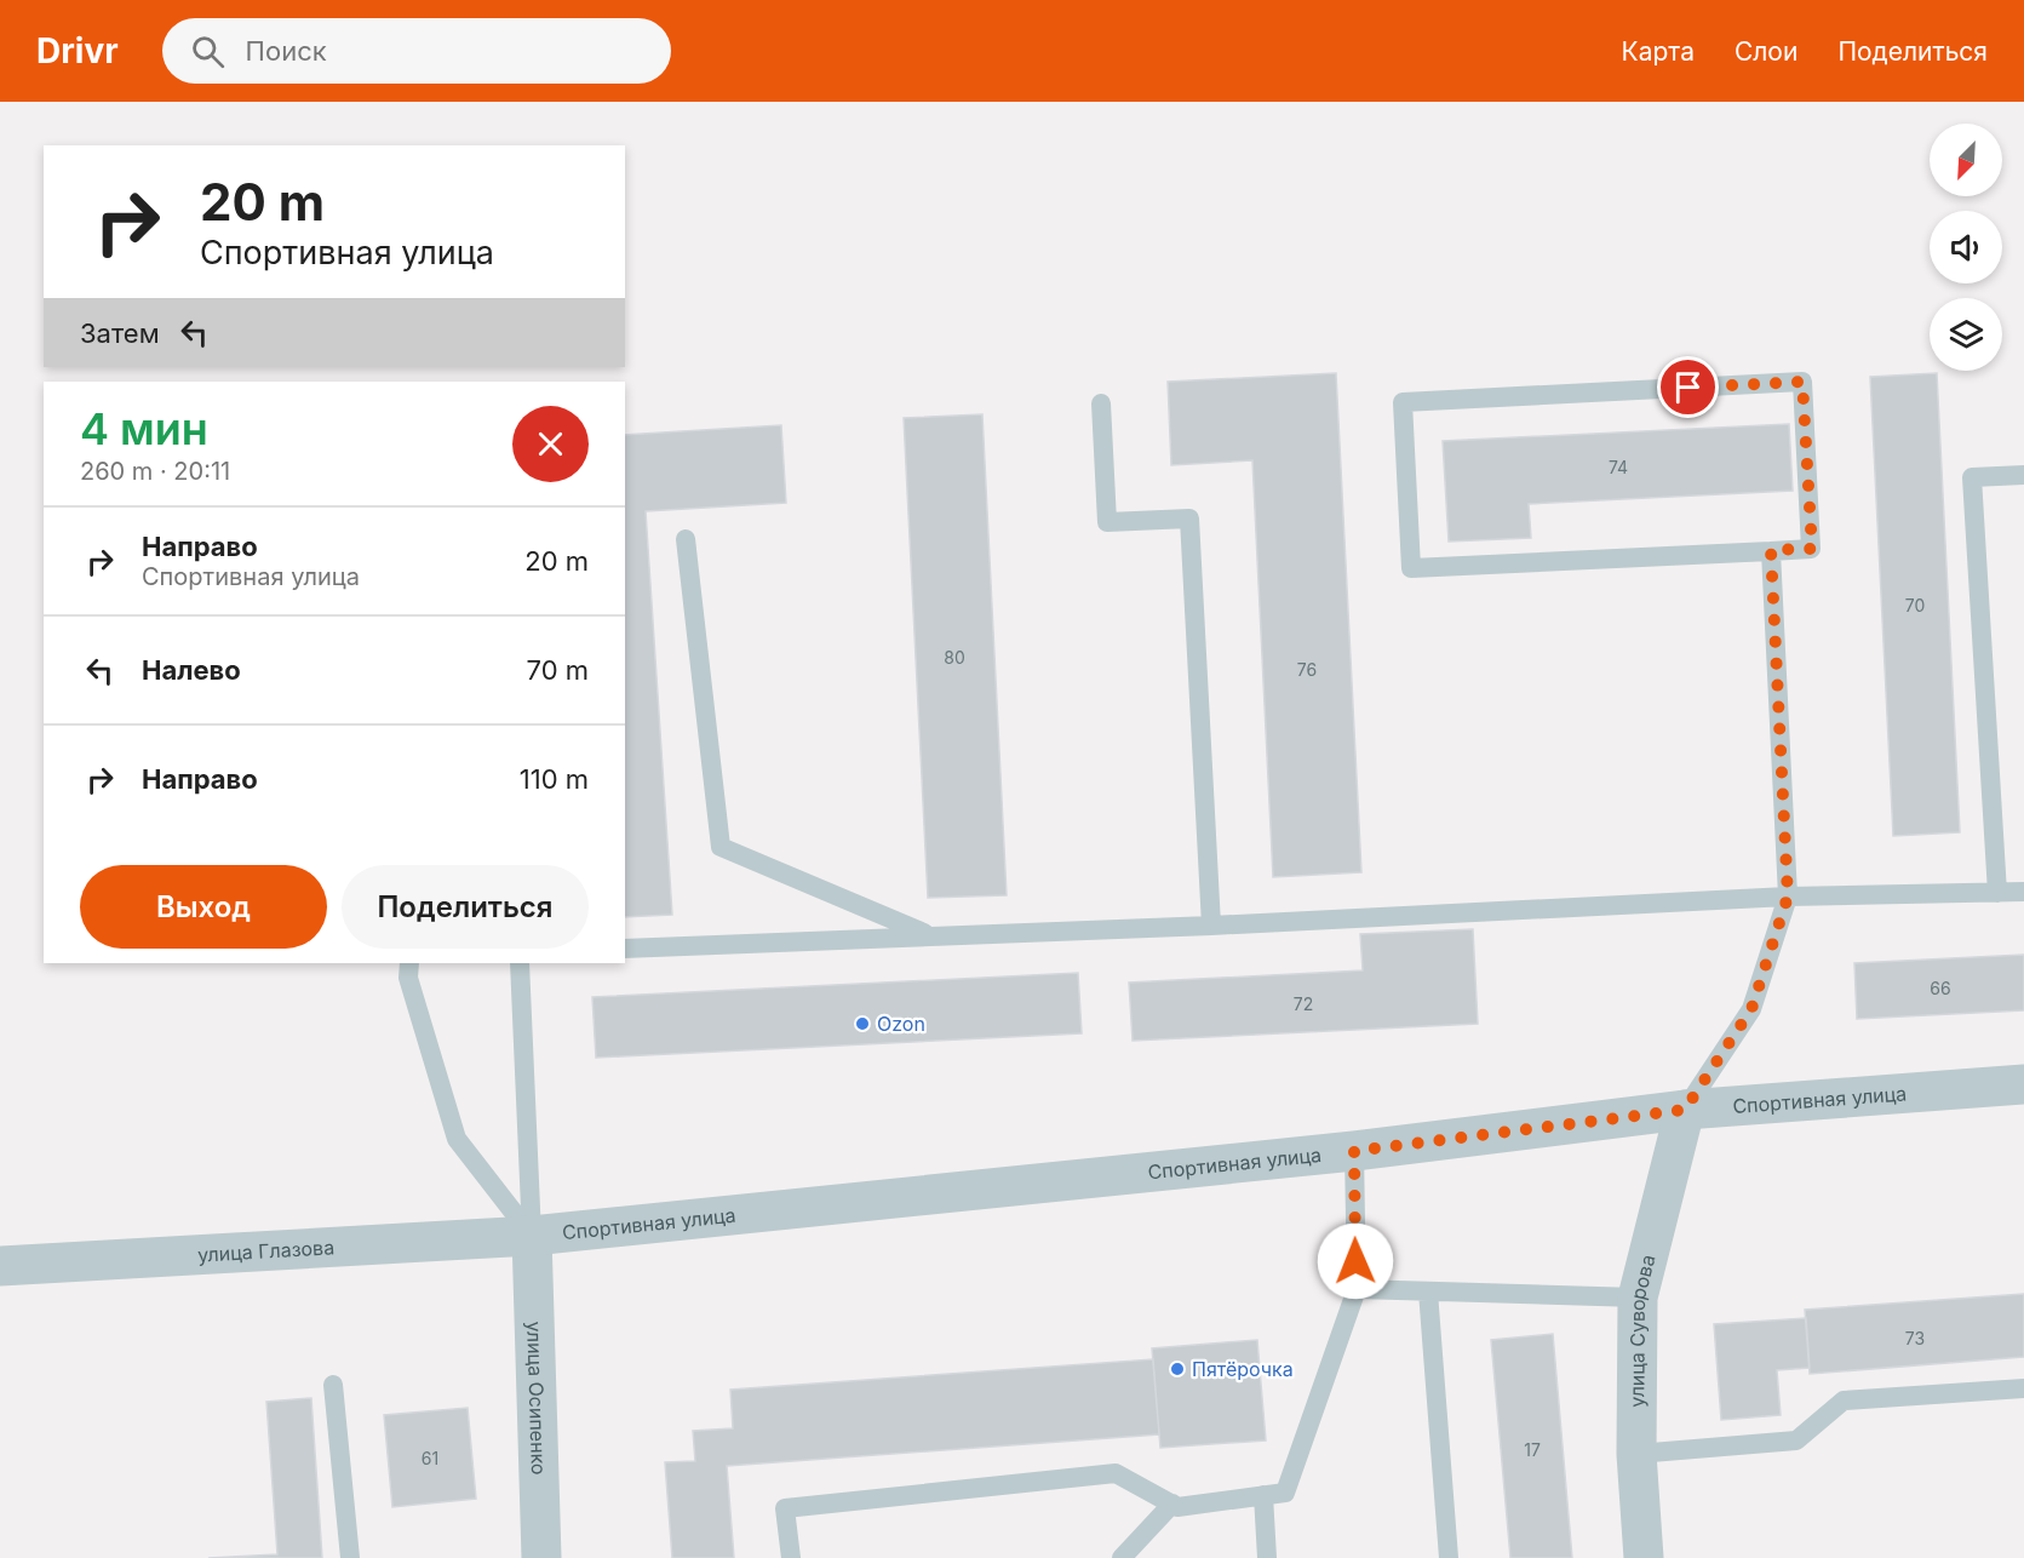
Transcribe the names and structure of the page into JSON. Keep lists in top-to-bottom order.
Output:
{
  "streets": {
    "street": [
      "Спортивная улица",
      "улица Глазова",
      "улица Суворова",
      "улица Осипенко"
    ]
  },
  "crossings": [
    ["Спортивная улица", "улица Глазова"],
    ["Спортивная улица", "улица Суворова"],
    ["Спортивная улица", "улица Осипенко"],
    ["улица Глазова", "улица Осипенко"]
  ],
  "places": ["Ozon", "Пятёрочка"],
  "house_numbers": [
    "74",
    "70",
    "80",
    "76",
    "66",
    "72",
    "73",
    "17",
    "61"
  ],
  "north": "bottom left",
  "page": {
    "header": "Drivr",
    "search": "Поиск",
    "nav": ["Карта", "Слои", "Поделиться"],
    "turn": ["20 m", "Спортивная улица"],
    "then": "Затем",
    "heading": ["4 мин", "260 m · 20:11"],
    "list": [
      {
        "name": "Направо",
        "note": "Спортивная улица",
        "value": "20 m"
      },
      {
        "name": "Налево",
        "value": "70 m"
      },
      {
        "name": "Направо",
        "value": "110 m"
      }
    ],
    "buttons": ["Выход", "Поделиться"]
  }
}
